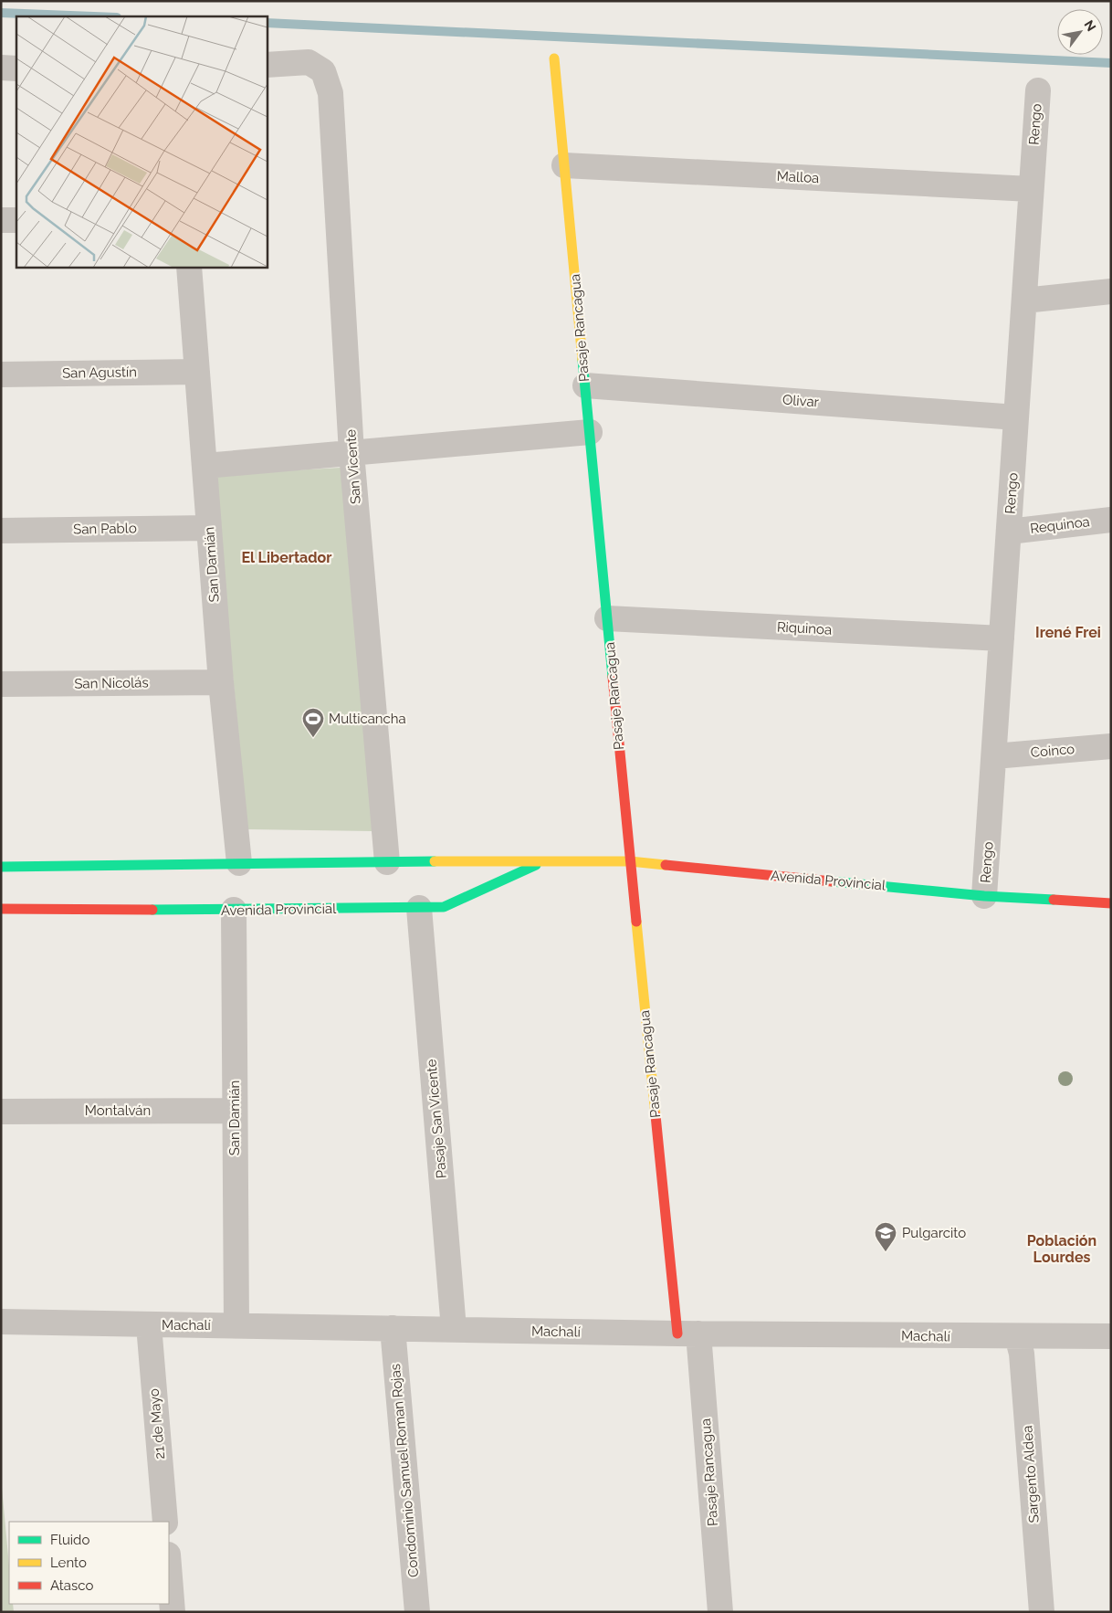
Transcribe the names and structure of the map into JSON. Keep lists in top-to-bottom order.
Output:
{
  "streets": {
    "street": [
      "Rengo",
      "Malloa",
      "Pasaje Rancagua",
      "San Agustín",
      "Olivar",
      "San Vicente",
      "Requinoa",
      "San Pablo",
      "San Damián",
      "Riquinoa",
      "San Nicolás",
      "Coinco",
      "Avenida Provincial",
      "Montalván",
      "Pasaje San Vicente",
      "Machalí",
      "21 de Mayo",
      "Condominio Samuel Roman Rojas",
      "Sargento Aldea"
    ]
  },
  "crossings": [
    ["Rengo", "Malloa"],
    ["Rengo", "Olivar"],
    ["Rengo", "Requinoa"],
    ["Rengo", "Riquinoa"],
    ["Rengo", "Coinco"],
    ["Rengo", "Avenida Provincial"],
    ["Malloa", "Pasaje Rancagua"],
    ["Pasaje Rancagua", "Olivar"],
    ["Pasaje Rancagua", "Riquinoa"],
    ["Pasaje Rancagua", "Avenida Provincial"],
    ["Pasaje Rancagua", "Machalí"],
    ["San Agustín", "San Damián"],
    ["San Vicente", "Avenida Provincial"],
    ["San Pablo", "San Damián"],
    ["San Damián", "San Nicolás"],
    ["San Damián", "Avenida Provincial"],
    ["San Damián", "Montalván"],
    ["San Damián", "Machalí"],
    ["Avenida Provincial", "Pasaje San Vicente"],
    ["Pasaje San Vicente", "Machalí"],
    ["Machalí", "21 de Mayo"],
    ["Machalí", "Condominio Samuel Roman Rojas"],
    ["Machalí", "Sargento Aldea"]
  ],
  "districts": ["El Libertador", "Irené Frei", "Población Lourdes"],
  "places": {
    "sports": ["Multicancha"],
    "school or university": ["Pulgarcito"]
  },
  "legend": ["Fluido", "Lento", "Atasco"],
  "north": "top right"
}
